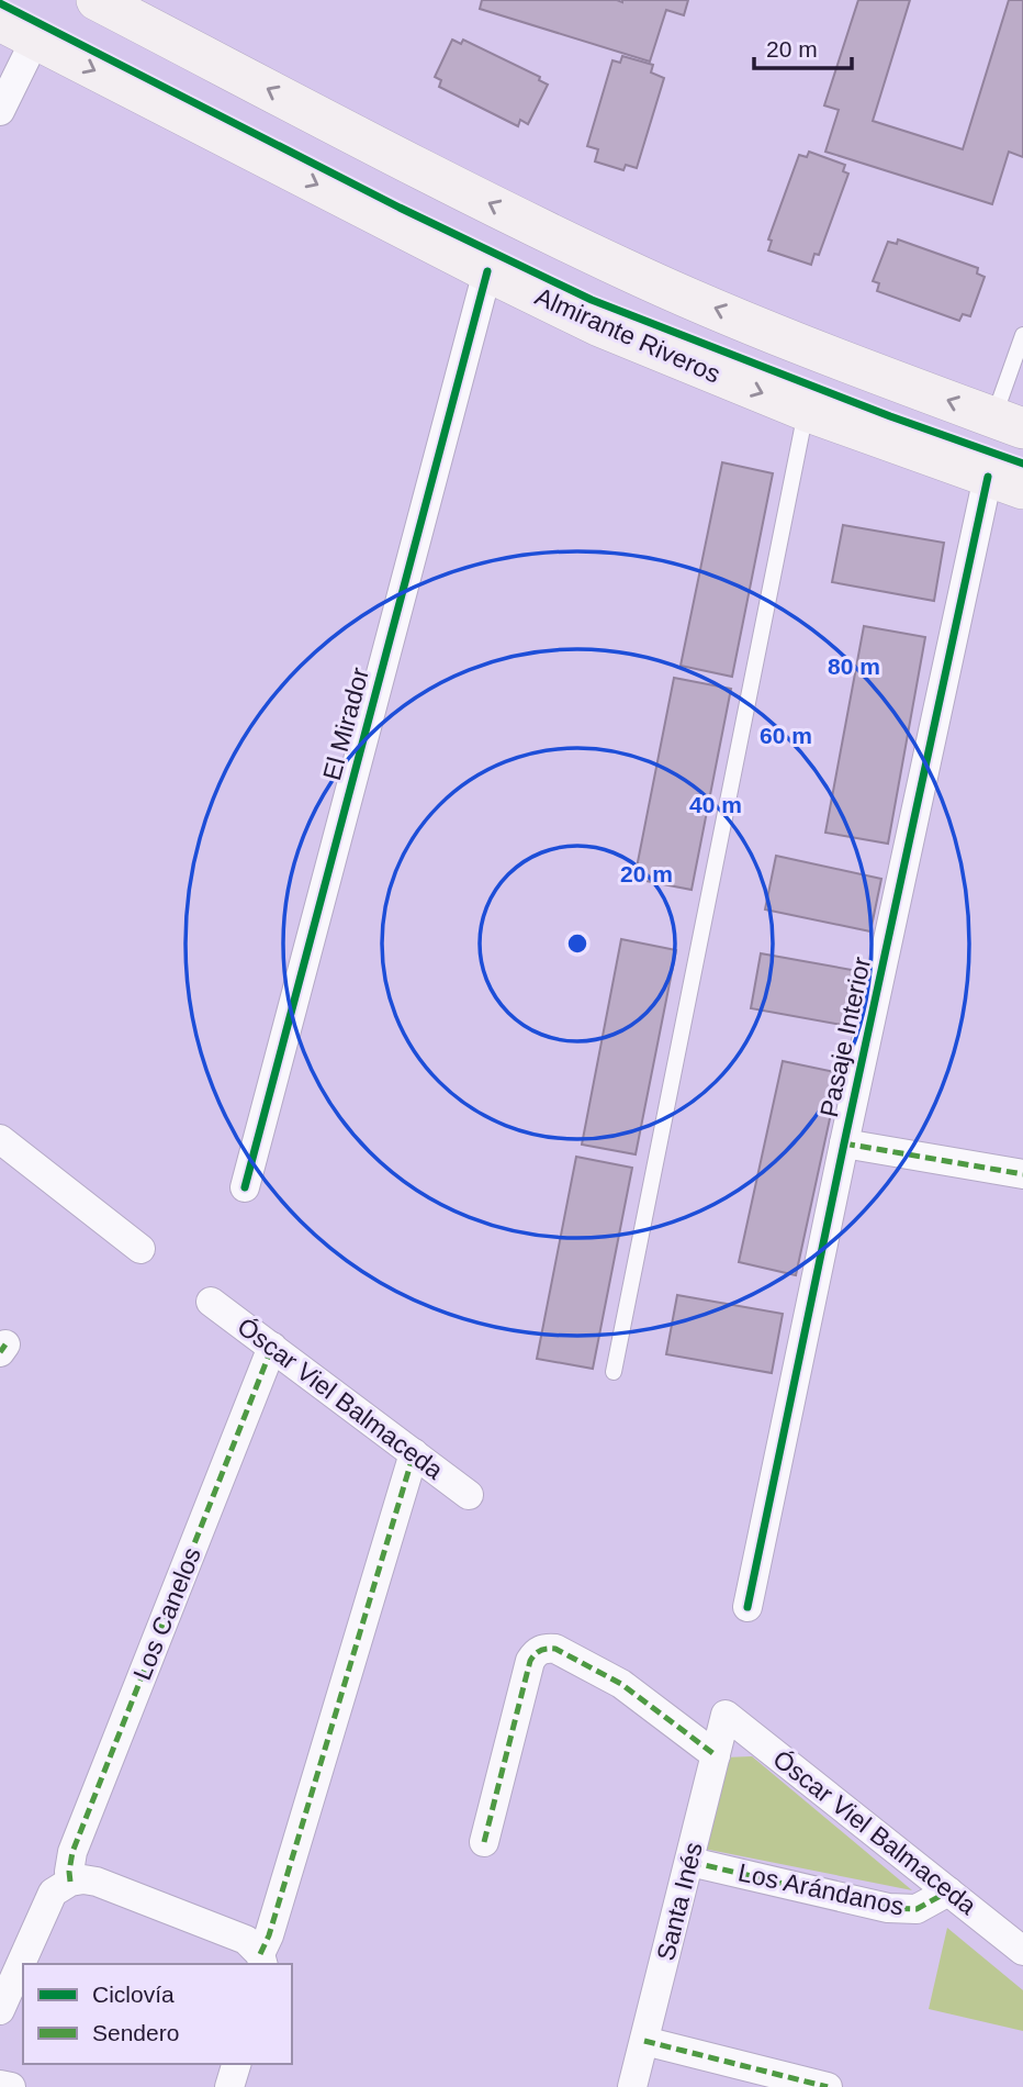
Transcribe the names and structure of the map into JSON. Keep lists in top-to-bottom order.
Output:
{
  "streets": {
    "main road": ["Almirante Riveros"],
    "street": [
      "El Mirador",
      "Pasaje Interior",
      "Óscar Viel Balmaceda",
      "Los Canelos",
      "Los Arándanos",
      "Santa Inés"
    ]
  },
  "crossings": [
    ["Almirante Riveros", "El Mirador"],
    ["Almirante Riveros", "Pasaje Interior"],
    ["Óscar Viel Balmaceda", "Los Canelos"],
    ["Óscar Viel Balmaceda", "Los Arándanos"],
    ["Óscar Viel Balmaceda", "Santa Inés"],
    ["Los Arándanos", "Santa Inés"]
  ],
  "legend": ["Ciclovía", "Sendero"],
  "scale_bar": "20 m",
  "rings": [
    "80 m",
    "60 m",
    "40 m",
    "20 m"
  ]
}
